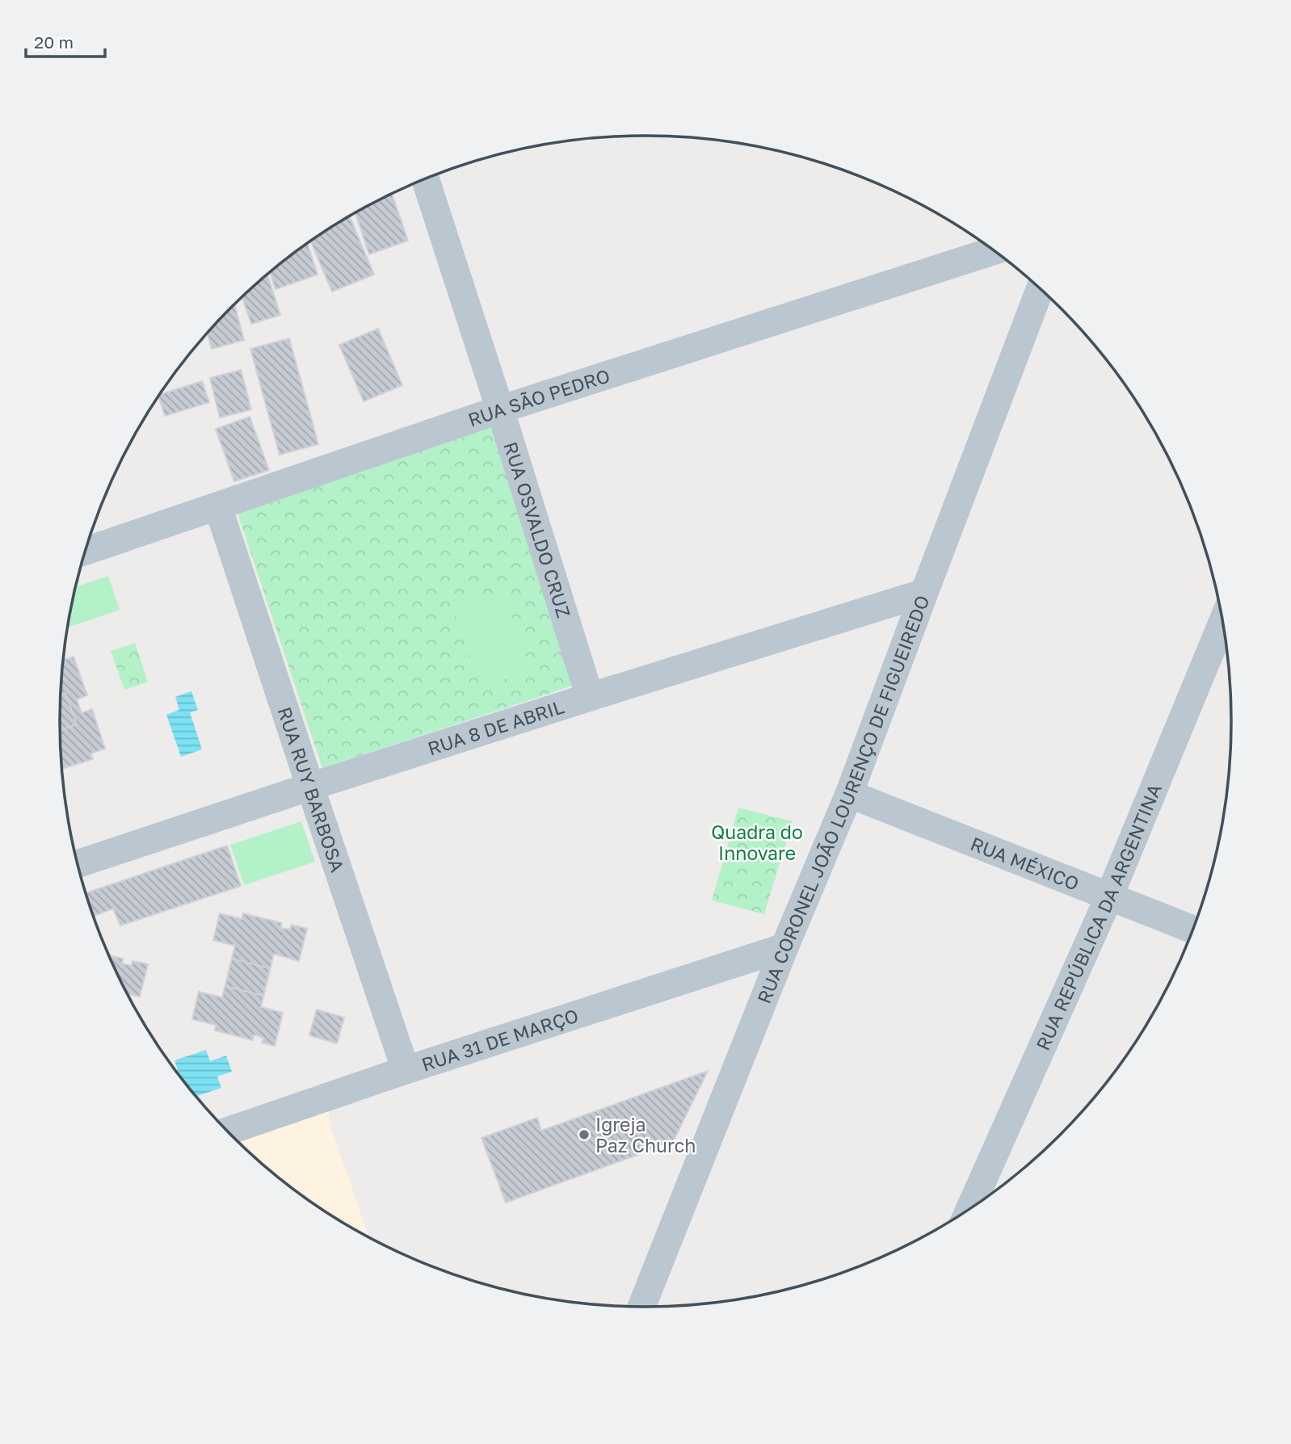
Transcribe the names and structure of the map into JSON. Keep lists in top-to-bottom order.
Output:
{
  "streets": {
    "street": [
      "RUA SÃO PEDRO",
      "RUA OSVALDO CRUZ",
      "RUA 8 DE ABRIL",
      "RUA RUY BARBOSA",
      "RUA CORONEL JOÃO LOURENÇO DE FIGUEIREDO",
      "RUA MÉXICO",
      "RUA REPÚBLICA DA ARGENTINA",
      "RUA 31 DE MARÇO"
    ]
  },
  "crossings": [
    ["RUA SÃO PEDRO", "RUA OSVALDO CRUZ"],
    ["RUA SÃO PEDRO", "RUA RUY BARBOSA"],
    ["RUA OSVALDO CRUZ", "RUA 8 DE ABRIL"],
    ["RUA 8 DE ABRIL", "RUA RUY BARBOSA"],
    ["RUA 8 DE ABRIL", "RUA CORONEL JOÃO LOURENÇO DE FIGUEIREDO"],
    ["RUA RUY BARBOSA", "RUA 31 DE MARÇO"],
    ["RUA CORONEL JOÃO LOURENÇO DE FIGUEIREDO", "RUA MÉXICO"],
    ["RUA CORONEL JOÃO LOURENÇO DE FIGUEIREDO", "RUA 31 DE MARÇO"],
    ["RUA MÉXICO", "RUA REPÚBLICA DA ARGENTINA"]
  ],
  "parks": ["Quadra do Innovare"],
  "places": ["Igreja Paz Church"],
  "scale_bar": "20 m"
}
